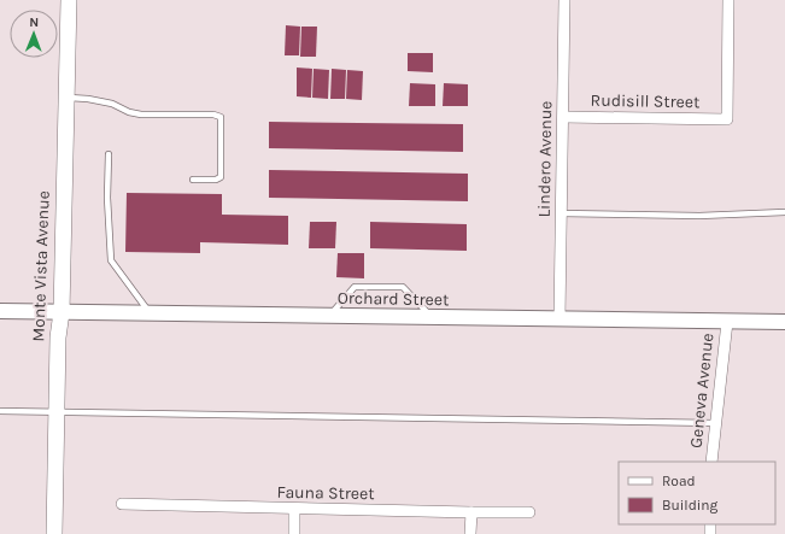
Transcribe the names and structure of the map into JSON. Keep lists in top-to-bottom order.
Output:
{
  "streets": {
    "main road": ["Monte Vista Avenue"],
    "street": [
      "Rudisill Street",
      "Lindero Avenue",
      "Orchard Street",
      "Geneva Avenue",
      "Fauna Street"
    ]
  },
  "crossings": [
    ["Rudisill Street", "Lindero Avenue"],
    ["Lindero Avenue", "Orchard Street"],
    ["Monte Vista Avenue", "Orchard Street"],
    ["Orchard Street", "Geneva Avenue"]
  ],
  "legend": ["Road", "Building"],
  "north": "top"
}
